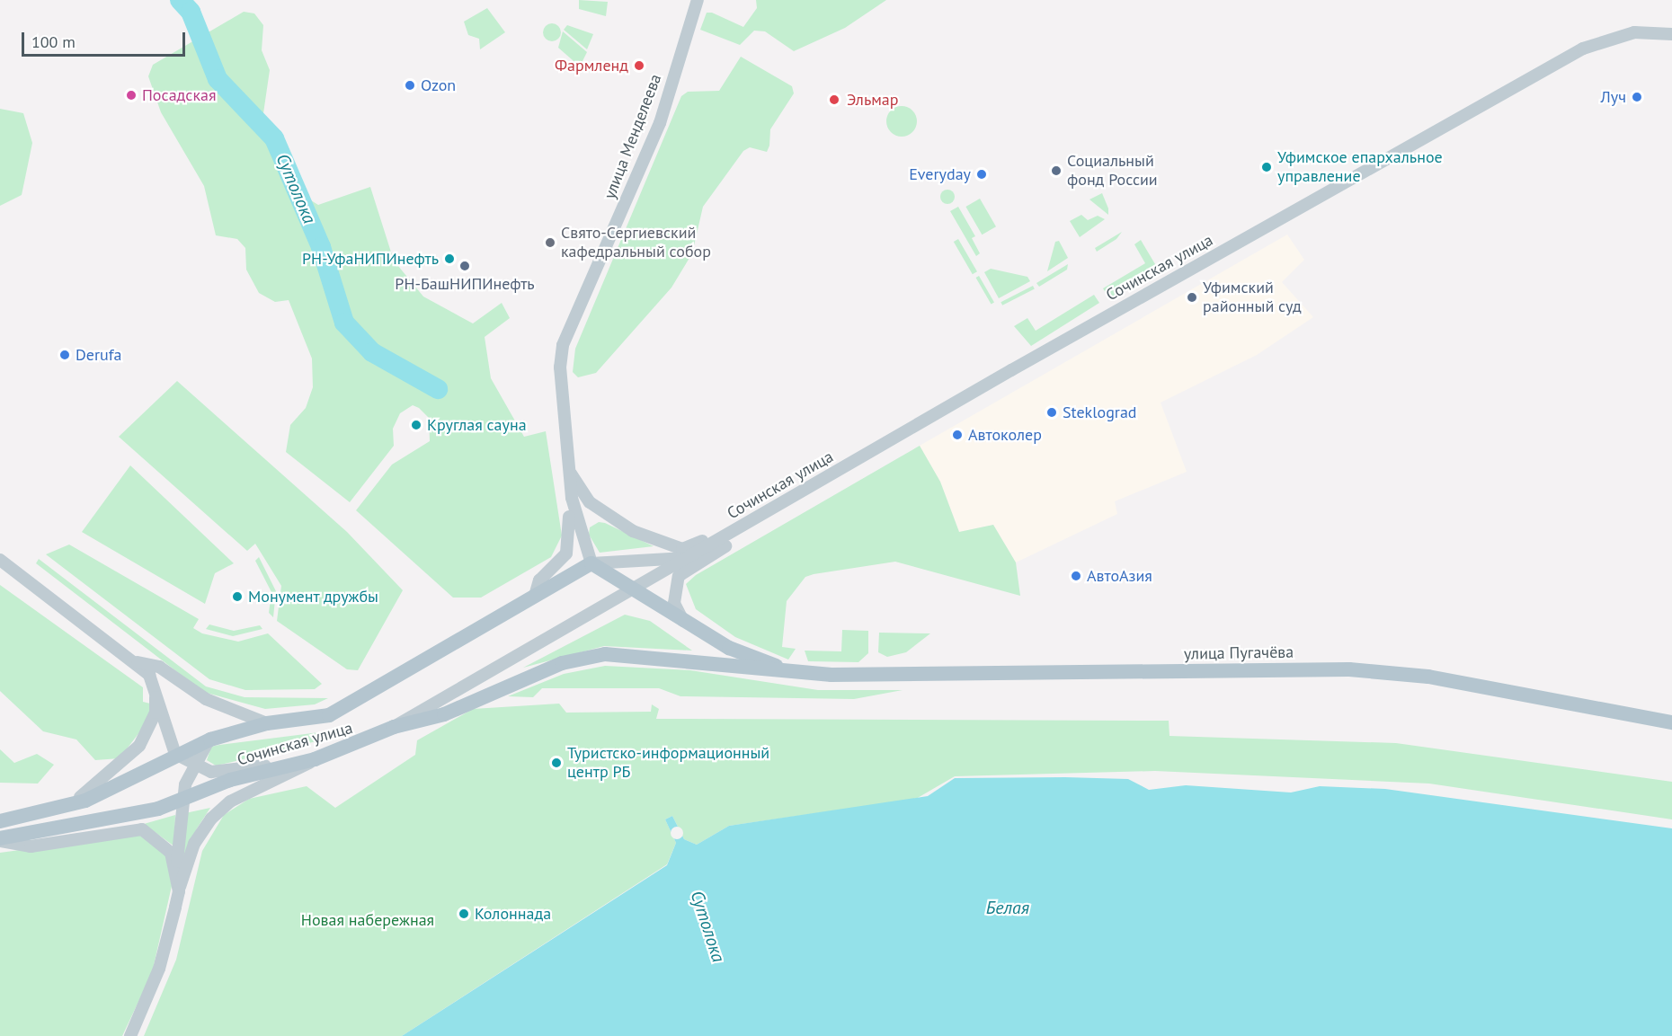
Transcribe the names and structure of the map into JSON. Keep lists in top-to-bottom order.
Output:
{
  "streets": {
    "main road": ["улица Менделеева", "Сочинская улица", "улица Пугачёва"]
  },
  "crossings": [
    ["улица Менделеева", "Сочинская улица"]
  ],
  "water": ["Сутолока", "Белая"],
  "parks": ["Новая набережная"],
  "places": [
    "Фармленд",
    "Ozon",
    "Посадская",
    "Луч",
    "Эльмар",
    "Уфимское епархальное управление",
    "Социальный фонд России",
    "Everyday",
    "Свято-Сергиевский кафедральный собор",
    "РН-УфаНИПИнефть",
    "РН-БашНИПИнефть",
    "Уфимский районный суд",
    "Derufa",
    "Steklograd",
    "Круглая сауна",
    "Автоколер",
    "АвтоАзия",
    "Монумент дружбы",
    "Туристско-информационный центр РБ",
    "Колоннада"
  ],
  "scale_bar": "100 m"
}
